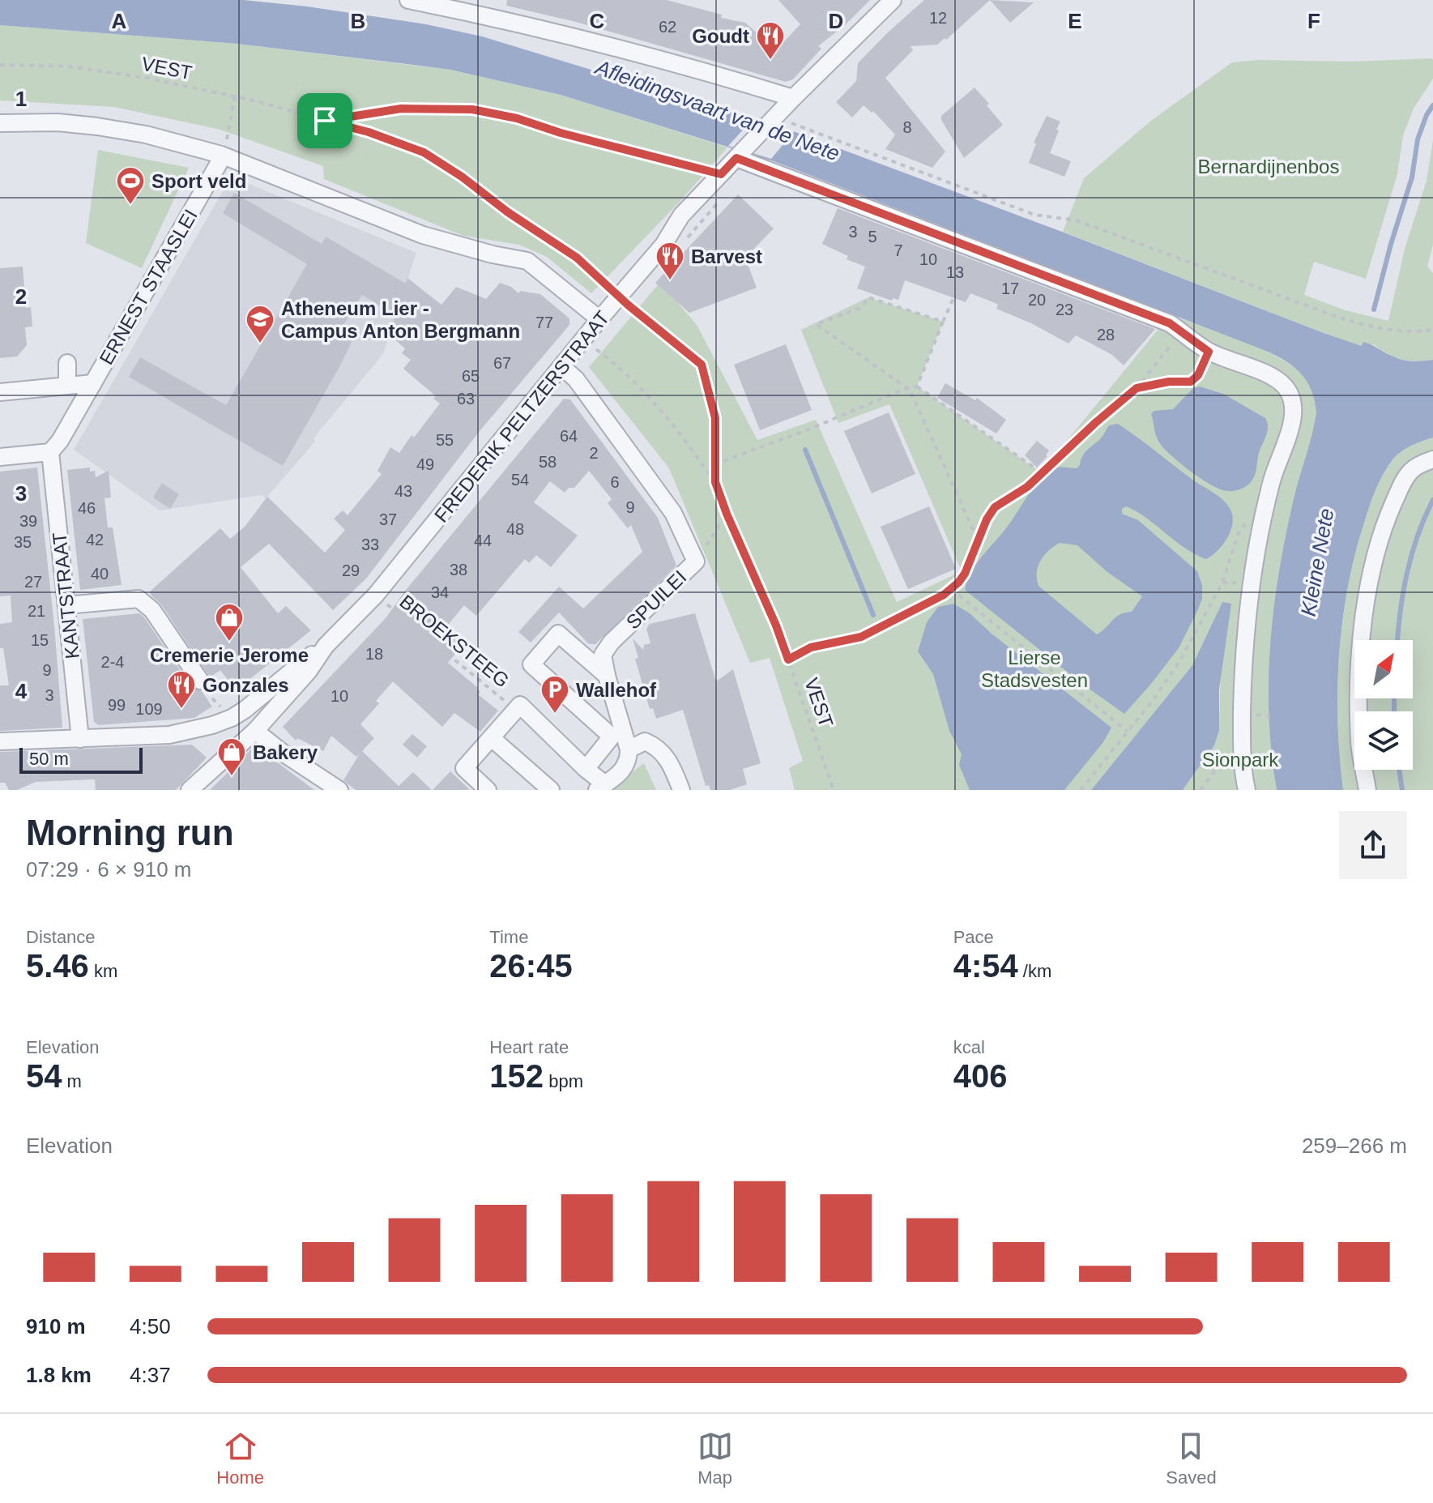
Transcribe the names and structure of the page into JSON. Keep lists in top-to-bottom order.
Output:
{
  "streets": {
    "street": [
      "ERNEST STAASLEI",
      "FREDERIK PELTZERSTRAAT",
      "KANTSTRAAT",
      "SPUILEI"
    ],
    "path": ["VEST", "BROEKSTEEG"]
  },
  "crossings": [
    ["VEST", "FREDERIK PELTZERSTRAAT"],
    ["ERNEST STAASLEI", "KANTSTRAAT"],
    ["FREDERIK PELTZERSTRAAT", "KANTSTRAAT"],
    ["FREDERIK PELTZERSTRAAT", "SPUILEI"],
    ["FREDERIK PELTZERSTRAAT", "BROEKSTEEG"]
  ],
  "water": ["Afleidingsvaart van de Nete", "Kleine Nete"],
  "parks": ["Bernardijnenbos", "Lierse Stadsvesten", "Sionpark"],
  "places": {
    "restaurant": ["Goudt", "Barvest", "Gonzales"],
    "sports": ["Sport veld"],
    "school or university": ["Atheneum Lier - Campus Anton Bergmann"],
    "shop": ["Cremerie Jerome", "Bakery"],
    "parking": ["Wallehof"]
  },
  "house_numbers": [
    "12",
    "62",
    "8",
    "3",
    "5",
    "7",
    "10",
    "13",
    "17",
    "20",
    "23",
    "77",
    "28",
    "67",
    "65",
    "63",
    "64",
    "55",
    "2",
    "58",
    "49",
    "54",
    "6",
    "43",
    "9",
    "46",
    "37",
    "39",
    "48",
    "42",
    "44",
    "35",
    "33",
    "38",
    "29",
    "40",
    "27",
    "34",
    "21",
    "15",
    "18",
    "2-4",
    "9",
    "3",
    "10",
    "99",
    "109"
  ],
  "scale_bar": "50 m",
  "north": "top right",
  "page": {
    "scale": "50 m",
    "heading": ["Morning run", "07:29 · 6 × 910 m"],
    "stats": [
      ["Distance", "5.46 km"],
      ["Time", "26:45"],
      ["Pace", "4:54 /km"],
      ["Elevation", "54 m"],
      ["Heart rate", "152 bpm"],
      ["kcal", "406"]
    ],
    "chart": ["Elevation", "259–266 m"],
    "list": [
      {
        "name": "910 m",
        "note": "4:50"
      },
      {
        "name": "1.8 km",
        "note": "4:37"
      }
    ],
    "tabs": ["Home", "Map", "Saved"]
  },
  "grid": {
    "columns": [
      "A",
      "B",
      "C",
      "D",
      "E",
      "F"
    ],
    "rows": [
      "1",
      "2",
      "3",
      "4"
    ]
  }
}
